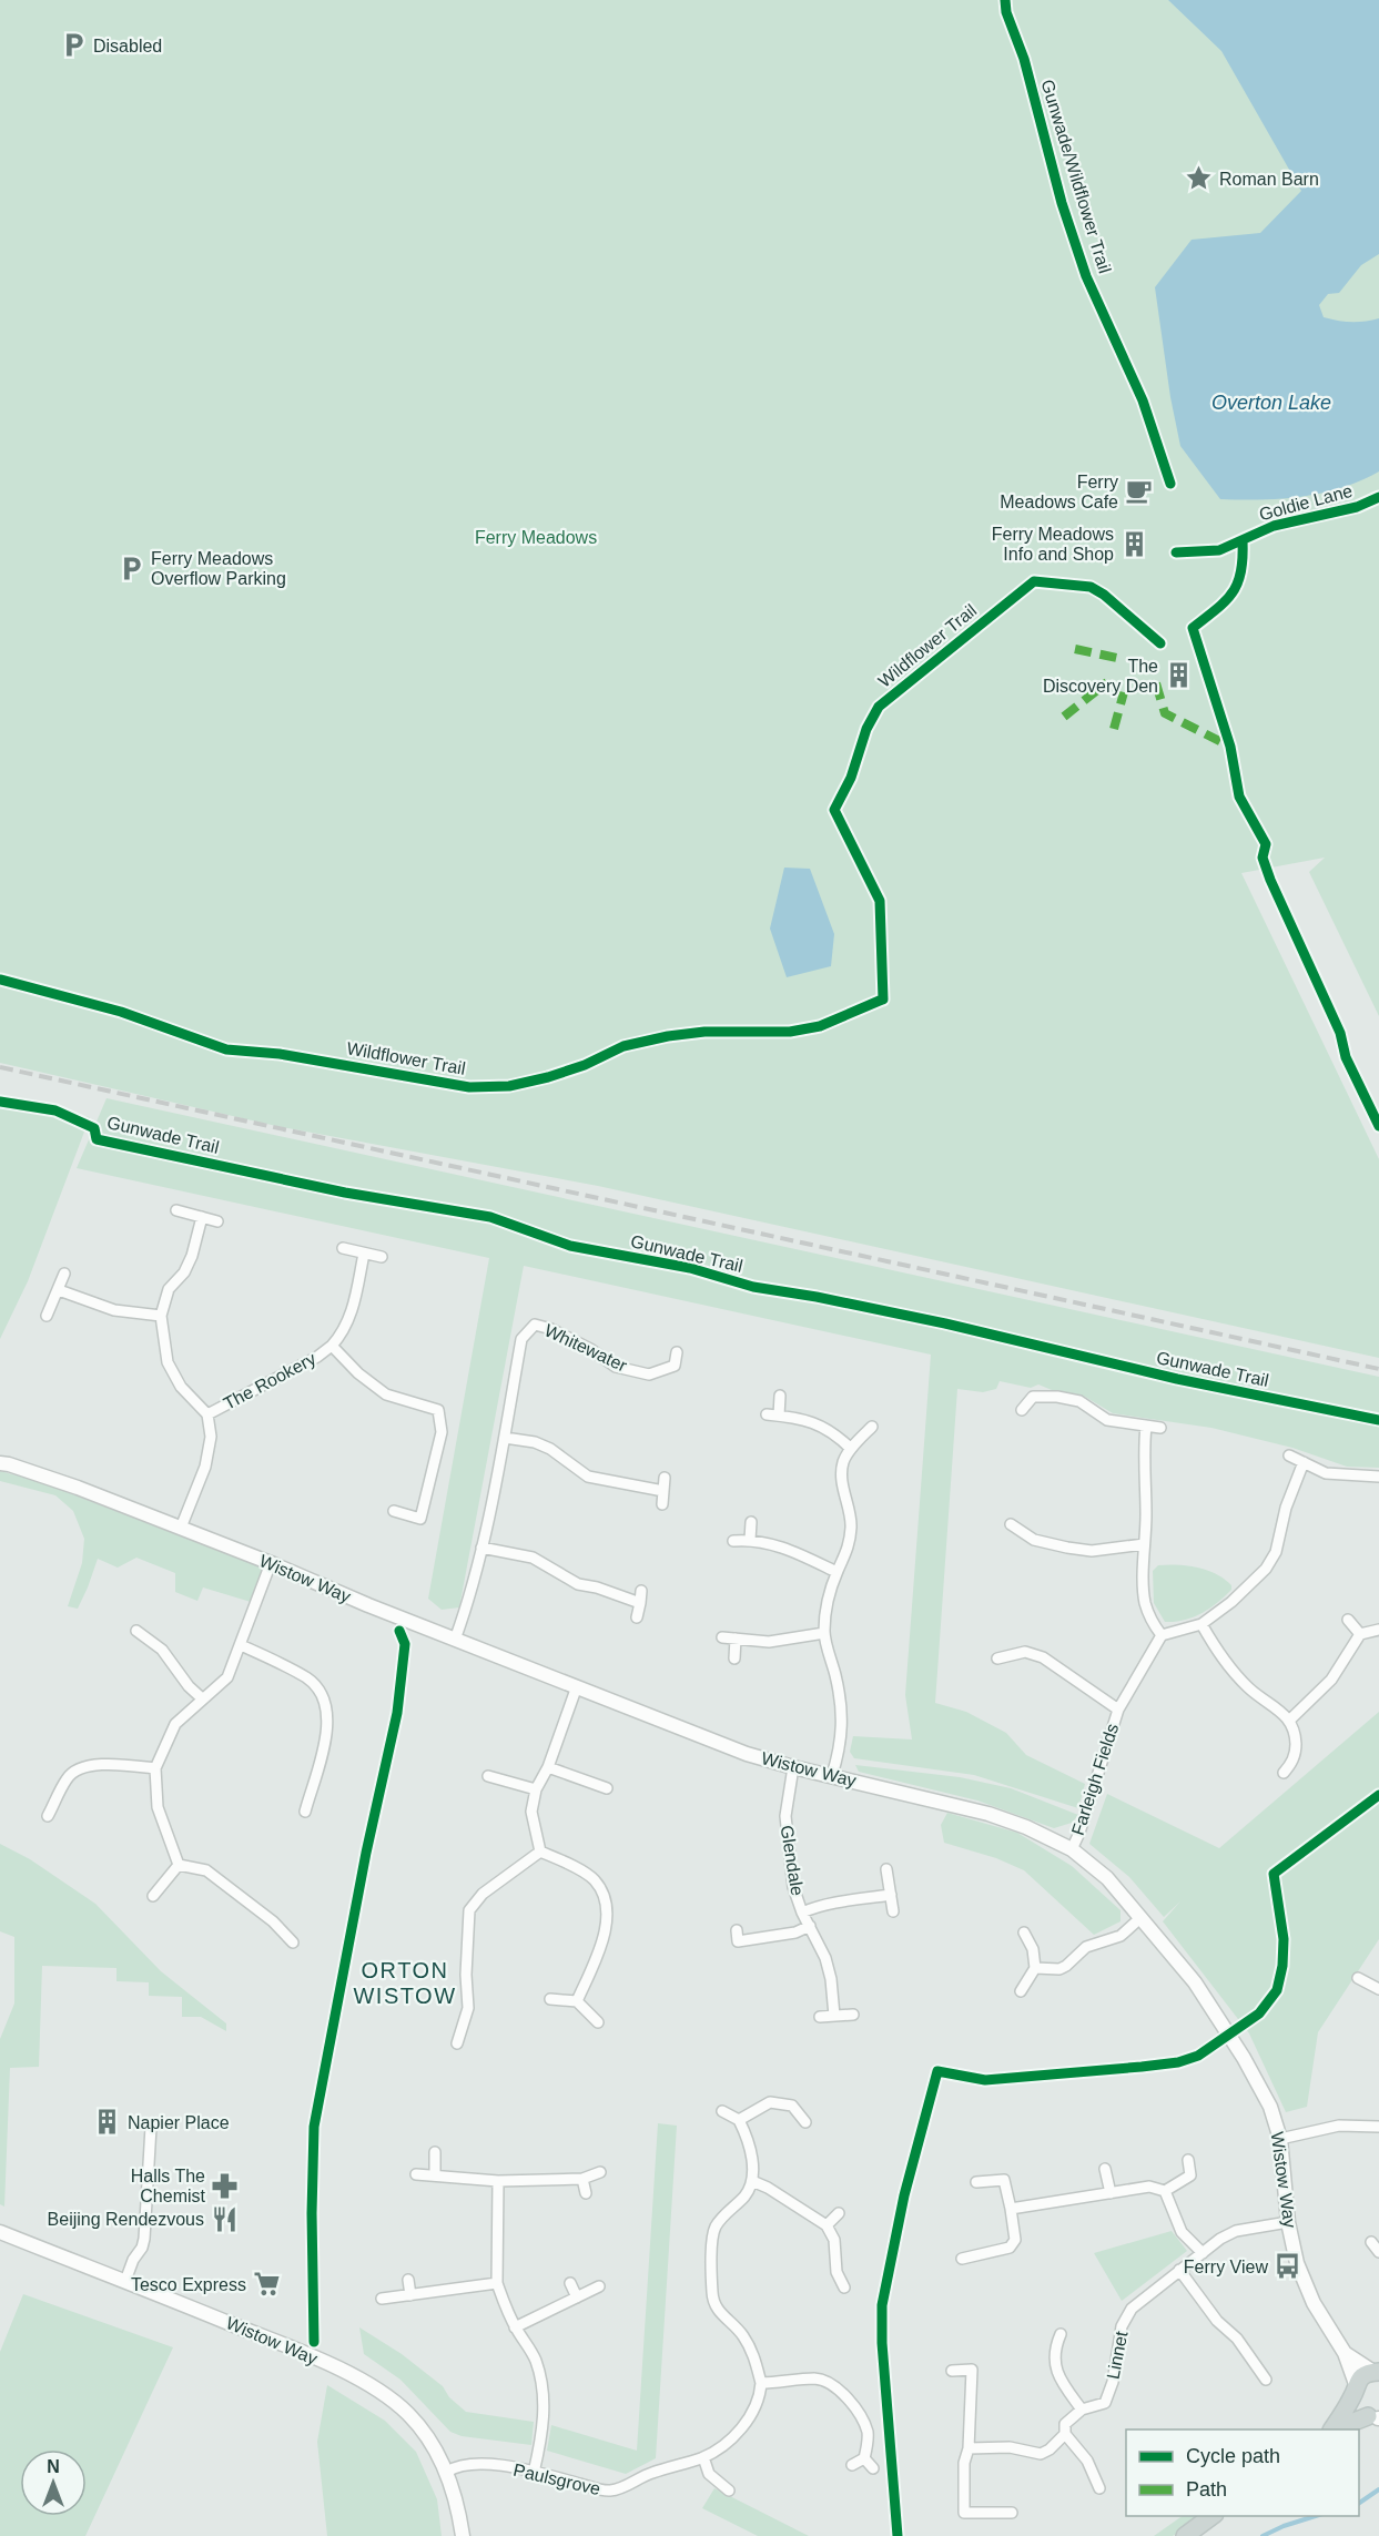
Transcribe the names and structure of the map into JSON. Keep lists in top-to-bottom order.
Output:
{
  "streets": {
    "street": [
      "Whitewater",
      "The Rookery",
      "Wistow Way",
      "Farleigh Fields",
      "Glendale",
      "Linnet",
      "Paulsgrove"
    ],
    "cycle path": [
      "Gunwade/Wildflower Trail",
      "Goldie Lane",
      "Wildflower Trail",
      "Gunwade Trail"
    ]
  },
  "crossings": [
    ["Whitewater", "Wistow Way"],
    ["The Rookery", "Wistow Way"],
    ["Wistow Way", "Farleigh Fields"],
    ["Wistow Way", "Glendale"],
    ["Wistow Way", "Linnet"],
    ["Wistow Way", "Paulsgrove"]
  ],
  "districts": ["ORTON WISTOW"],
  "water": ["Overton Lake"],
  "parks": ["Ferry Meadows"],
  "places": {
    "parking": ["Disabled", "Ferry Meadows Overflow Parking"],
    "place": ["Roman Barn"],
    "cafe": ["Ferry Meadows Cafe"],
    "building": ["Ferry Meadows Info and Shop", "The Discovery Den", "Napier Place"],
    "pharmacy": ["Halls The Chemist"],
    "restaurant": ["Beijing Rendezvous"],
    "bus stop": ["Ferry View"],
    "supermarket": ["Tesco Express"]
  },
  "legend": ["Cycle path", "Path"],
  "north": "top"
}
